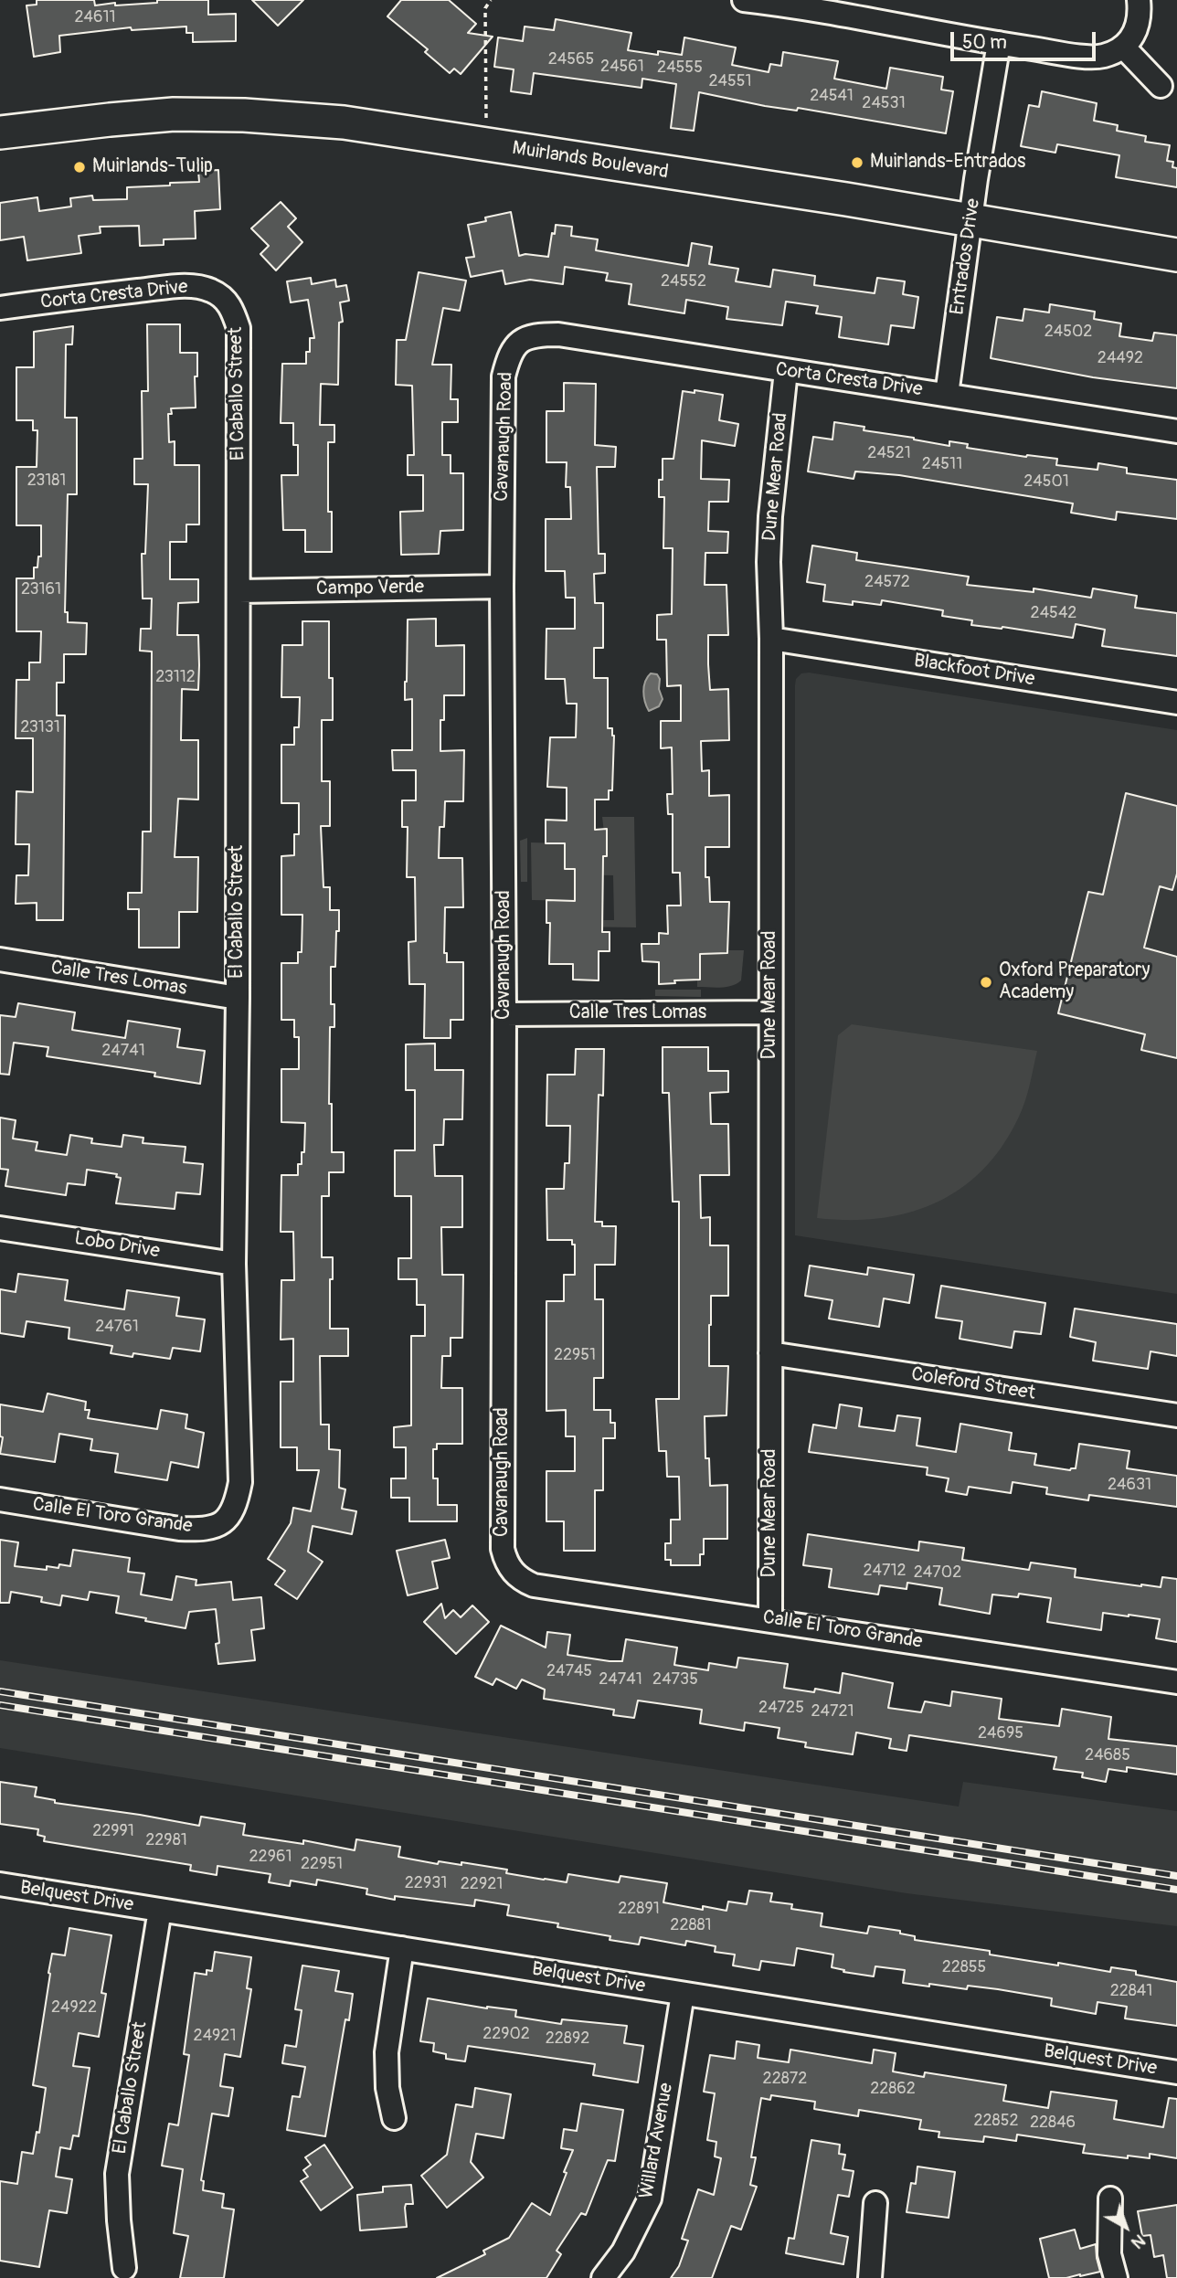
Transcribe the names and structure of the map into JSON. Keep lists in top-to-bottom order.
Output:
{
  "streets": {
    "main road": ["Muirlands Boulevard"],
    "street": [
      "Entrados Drive",
      "Corta Cresta Drive",
      "El Caballo Street",
      "Cavanaugh Road",
      "Dune Mear Road",
      "Campo Verde",
      "Blackfoot Drive",
      "Calle Tres Lomas",
      "Lobo Drive",
      "Coleford Street",
      "Calle El Toro Grande",
      "Belquest Drive",
      "Willard Avenue"
    ]
  },
  "crossings": [
    ["Muirlands Boulevard", "Entrados Drive"],
    ["Entrados Drive", "Corta Cresta Drive"],
    ["Corta Cresta Drive", "El Caballo Street"],
    ["Corta Cresta Drive", "Cavanaugh Road"],
    ["Corta Cresta Drive", "Dune Mear Road"],
    ["El Caballo Street", "Campo Verde"],
    ["El Caballo Street", "Calle Tres Lomas"],
    ["El Caballo Street", "Lobo Drive"],
    ["El Caballo Street", "Calle El Toro Grande"],
    ["El Caballo Street", "Belquest Drive"],
    ["Cavanaugh Road", "Campo Verde"],
    ["Cavanaugh Road", "Calle Tres Lomas"],
    ["Cavanaugh Road", "Calle El Toro Grande"],
    ["Dune Mear Road", "Blackfoot Drive"],
    ["Dune Mear Road", "Calle Tres Lomas"],
    ["Dune Mear Road", "Coleford Street"],
    ["Dune Mear Road", "Calle El Toro Grande"],
    ["Belquest Drive", "Willard Avenue"]
  ],
  "places": ["Muirlands-Entrados", "Muirlands-Tulip", "Oxford Preparatory Academy"],
  "house_numbers": [
    "24611",
    "24565",
    "24561",
    "24555",
    "24551",
    "24541",
    "24531",
    "24552",
    "24502",
    "24492",
    "24521",
    "24511",
    "23181",
    "24501",
    "24572",
    "23161",
    "24542",
    "23112",
    "23131",
    "24741",
    "24761",
    "22951",
    "24631",
    "24712",
    "24702",
    "24745",
    "24741",
    "24735",
    "24725",
    "24721",
    "24695",
    "24685",
    "22991",
    "22981",
    "22961",
    "22951",
    "22931",
    "22921",
    "22891",
    "22881",
    "22855",
    "22841",
    "24922",
    "22902",
    "24921",
    "22892",
    "22872",
    "22862",
    "22852",
    "22846"
  ],
  "scale_bar": "50 m",
  "north": "bottom right"
}
